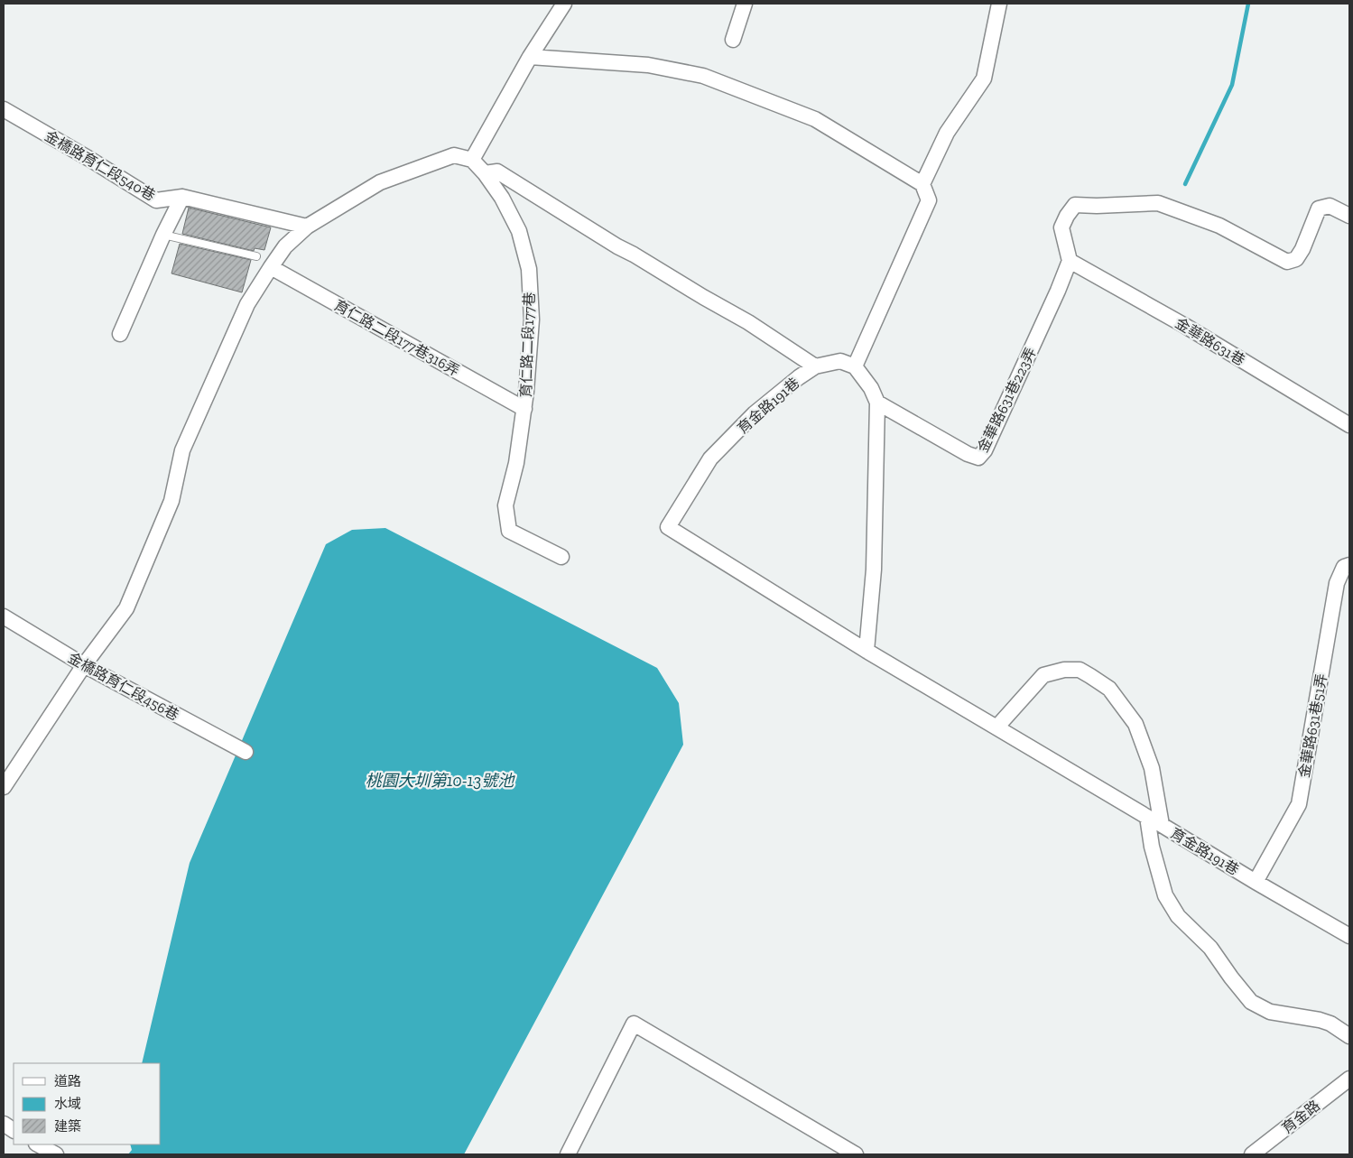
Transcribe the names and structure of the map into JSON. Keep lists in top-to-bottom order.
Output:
{
  "streets": {
    "street": [
      "金橋路育仁段540巷",
      "育仁路二段177巷316弄",
      "金華路631巷",
      "育仁路二段177巷",
      "金華路631巷223弄",
      "育金路191巷",
      "金橋路育仁段456巷",
      "金華路631巷51弄",
      "育金路"
    ]
  },
  "crossings": [
    ["育仁路二段177巷316弄", "育仁路二段177巷"],
    ["金華路631巷", "金華路631巷223弄"],
    ["育金路191巷", "金華路631巷51弄"]
  ],
  "water": ["桃園大圳第10-13號池"],
  "legend": ["道路", "水域", "建築"]
}
